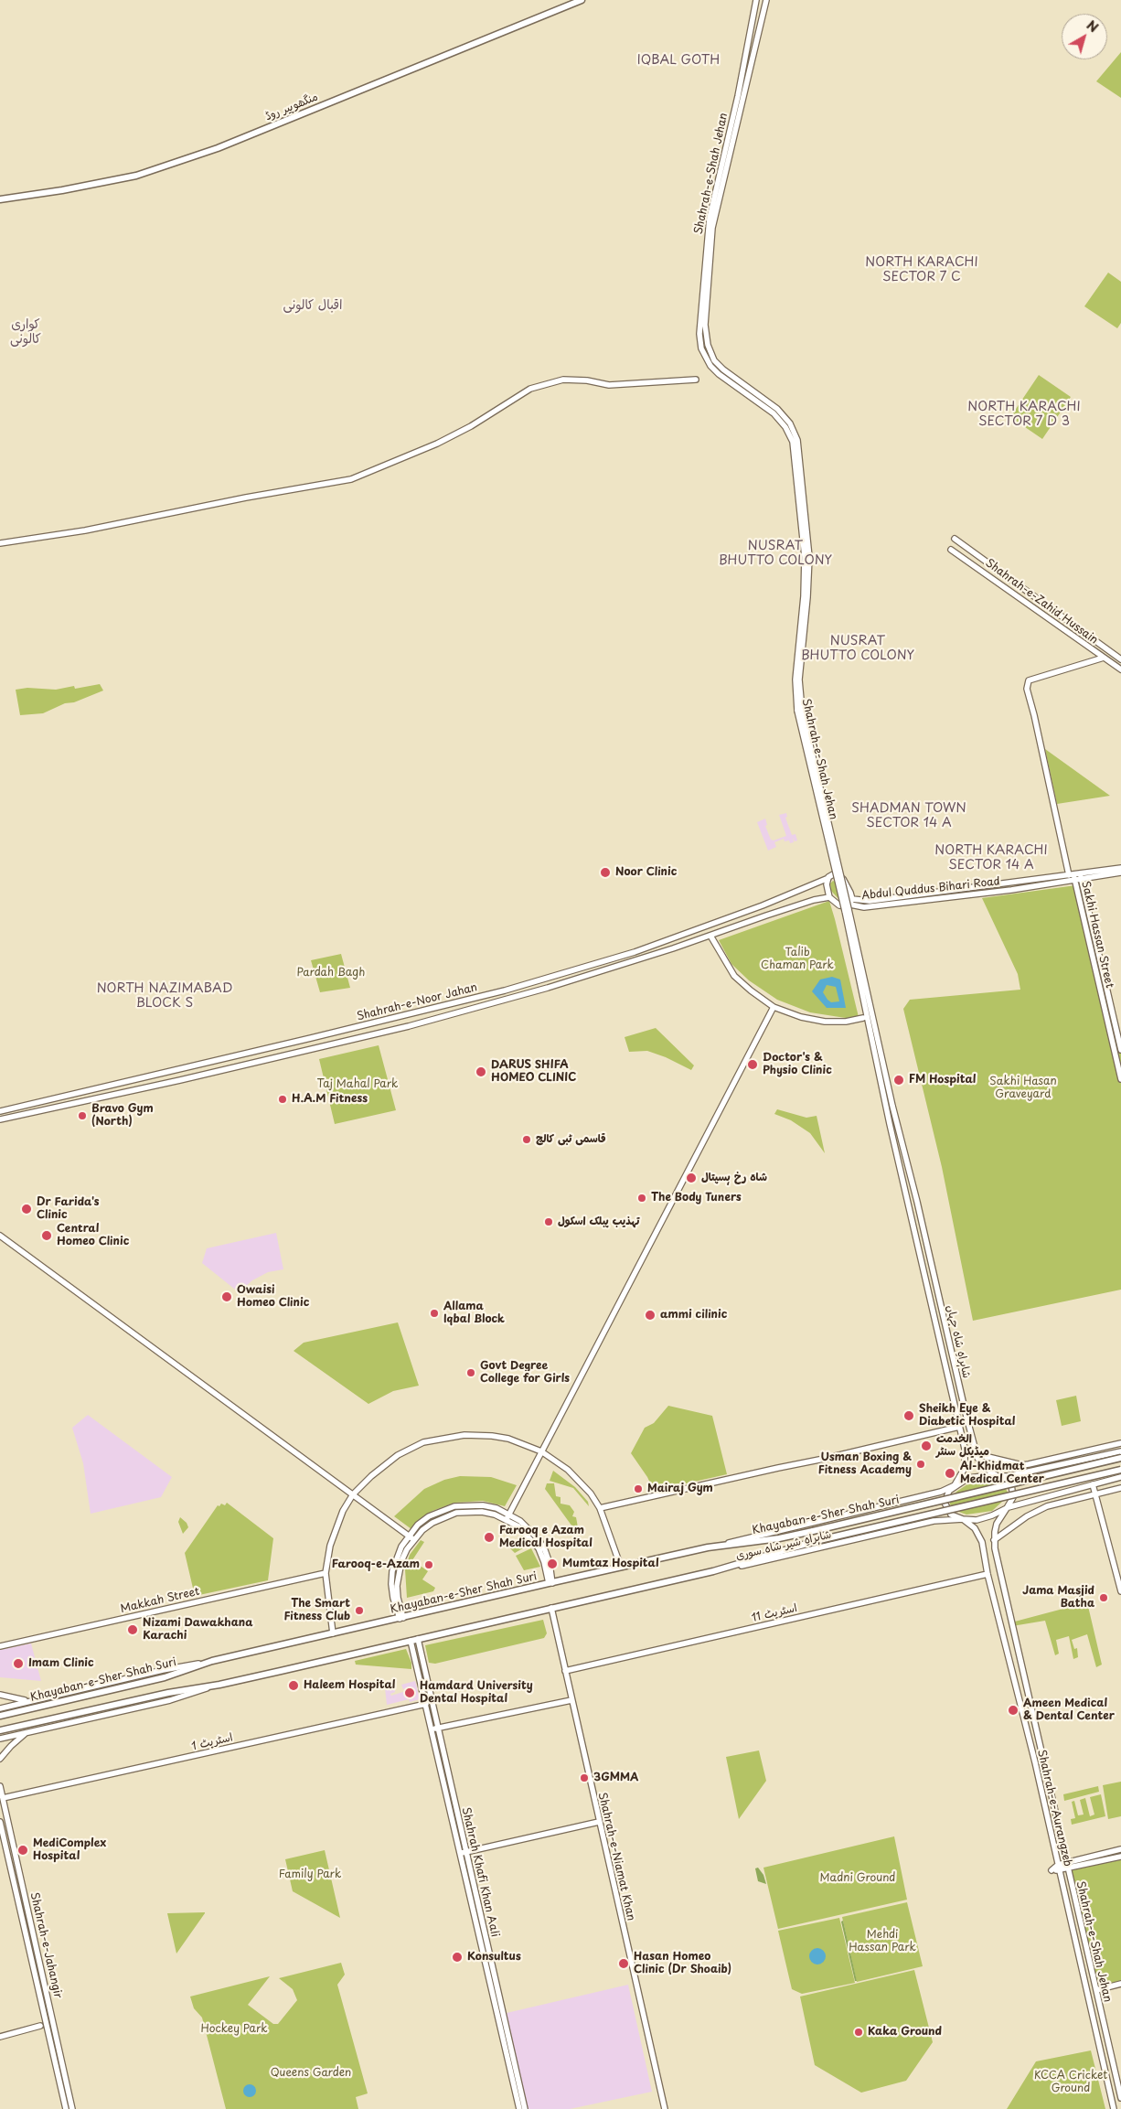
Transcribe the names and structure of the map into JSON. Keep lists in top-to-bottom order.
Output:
{
  "streets": {
    "main road": [
      "منگھوپیر روڈ",
      "Shahrah-e-Shah Jehan",
      "Shahrah-e-Zahid Hussain",
      "Abdul Quddus Bihari Road",
      "Sakhi Hassan Street",
      "Shahrah-e-Noor Jahan",
      "شاہراہِ شاہ جہاں",
      "Khayaban-e-Sher Shah Suri",
      "شاہراہِ شیر شاہ سوری",
      "Makkah Street",
      "اسٹریٹ 11",
      "اسٹریٹ 1",
      "Shahrah-e-Aurangzeb",
      "Shahrah-e-Niamat Khan",
      "Shahrah Khafi Khan Aali",
      "Shahrah-e-Jahangir"
    ]
  },
  "crossings": [
    ["Shahrah-e-Shah Jehan", "شاہراہِ شاہ جہاں"],
    ["Shahrah-e-Shah Jehan", "Shahrah-e-Aurangzeb"],
    ["Shahrah-e-Zahid Hussain", "Sakhi Hassan Street"],
    ["Abdul Quddus Bihari Road", "Sakhi Hassan Street"],
    ["Abdul Quddus Bihari Road", "Shahrah-e-Noor Jahan"],
    ["شاہراہِ شاہ جہاں", "شاہراہِ شیر شاہ سوری"],
    ["شاہراہِ شاہ جہاں", "Shahrah-e-Aurangzeb"],
    ["Khayaban-e-Sher Shah Suri", "شاہراہِ شیر شاہ سوری"],
    ["شاہراہِ شیر شاہ سوری", "Shahrah-e-Aurangzeb"],
    ["اسٹریٹ 11", "Shahrah-e-Aurangzeb"],
    ["اسٹریٹ 11", "Shahrah-e-Niamat Khan"],
    ["اسٹریٹ 1", "Shahrah Khafi Khan Aali"],
    ["اسٹریٹ 1", "Shahrah-e-Jahangir"]
  ],
  "districts": [
    "IQBAL GOTH",
    "NORTH KARACHI SECTOR 7 C",
    "اقبال کالونی",
    "کواری کالونی",
    "NORTH KARACHI SECTOR 7 D 3",
    "NUSRAT BHUTTO COLONY",
    "NUSRAT BHUTTO COLONY",
    "SHADMAN TOWN SECTOR 14 A",
    "NORTH KARACHI SECTOR 14 A",
    "NORTH NAZIMABAD BLOCK S"
  ],
  "parks": [
    "Talib Chaman Park",
    "Pardah Bagh",
    "Sakhi Hasan Graveyard",
    "Taj Mahal Park",
    "Family Park",
    "Madni Ground",
    "Mehdi Hassan Park",
    "Hockey Park",
    "Queens Garden",
    "KCCA Cricket Ground"
  ],
  "places": [
    "Noor Clinic",
    "Doctor's & Physio Clinic",
    "DARUS SHIFA HOMEO CLINIC",
    "FM Hospital",
    "H.A.M Fitness",
    "Bravo Gym (North)",
    "قاسمی ٹبی کالج",
    "شاہ رخ ہسپتال",
    "The Body Tuners",
    "Dr Farida's Clinic",
    "تہذیب پبلک اسکول",
    "Central Homeo Clinic",
    "Owaisi Homeo Clinic",
    "Allama Iqbal Block",
    "ammi cilinic",
    "Govt Degree College for Girls",
    "Sheikh Eye & Diabetic Hospital",
    "الخدمت میڈیکل سنٹر",
    "Usman Boxing & Fitness Academy",
    "Al-Khidmat Medical Center",
    "Mairaj Gym",
    "Farooq e Azam Medical Hospital",
    "Mumtaz Hospital",
    "Farooq-e-Azam",
    "Jama Masjid Batha",
    "The Smart Fitness Club",
    "Nizami Dawakhana Karachi",
    "Imam Clinic",
    "Haleem Hospital",
    "Hamdard University Dental Hospital",
    "Ameen Medical & Dental Center",
    "3GMMA",
    "MediComplex Hospital",
    "Konsultus",
    "Hasan Homeo Clinic (Dr Shoaib)",
    "Kaka Ground"
  ],
  "north": "top right"
}
